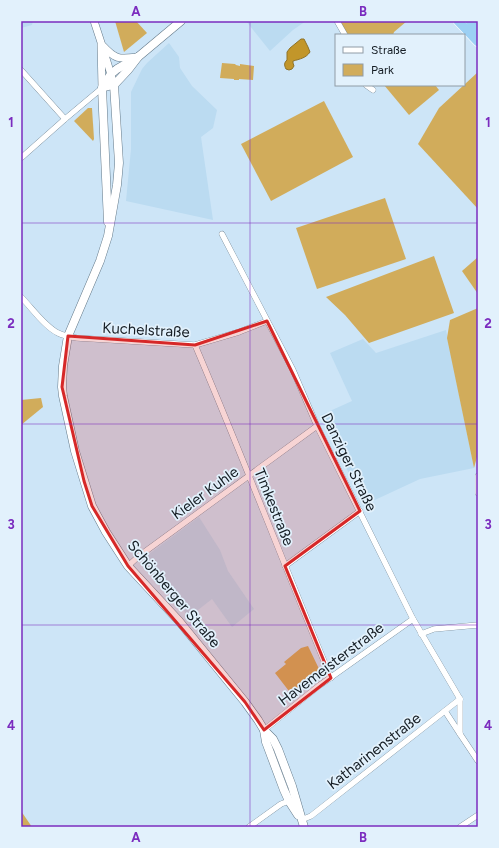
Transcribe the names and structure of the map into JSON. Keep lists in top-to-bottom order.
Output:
{
  "streets": {
    "main road": ["Schönberger Straße"],
    "street": [
      "Kuchelstraße",
      "Danziger Straße",
      "Kieler Kuhle",
      "Timkestraße",
      "Havemeisterstraße",
      "Katharinenstraße"
    ]
  },
  "crossings": [
    ["Kuchelstraße", "Danziger Straße"],
    ["Kuchelstraße", "Timkestraße"],
    ["Kuchelstraße", "Schönberger Straße"],
    ["Danziger Straße", "Kieler Kuhle"],
    ["Danziger Straße", "Havemeisterstraße"],
    ["Danziger Straße", "Katharinenstraße"],
    ["Kieler Kuhle", "Timkestraße"],
    ["Kieler Kuhle", "Schönberger Straße"],
    ["Timkestraße", "Havemeisterstraße"],
    ["Schönberger Straße", "Havemeisterstraße"],
    ["Schönberger Straße", "Katharinenstraße"]
  ],
  "legend": ["Straße", "Park"],
  "grid": {
    "columns": ["A", "B"],
    "rows": [
      "1",
      "2",
      "3",
      "4"
    ]
  }
}
